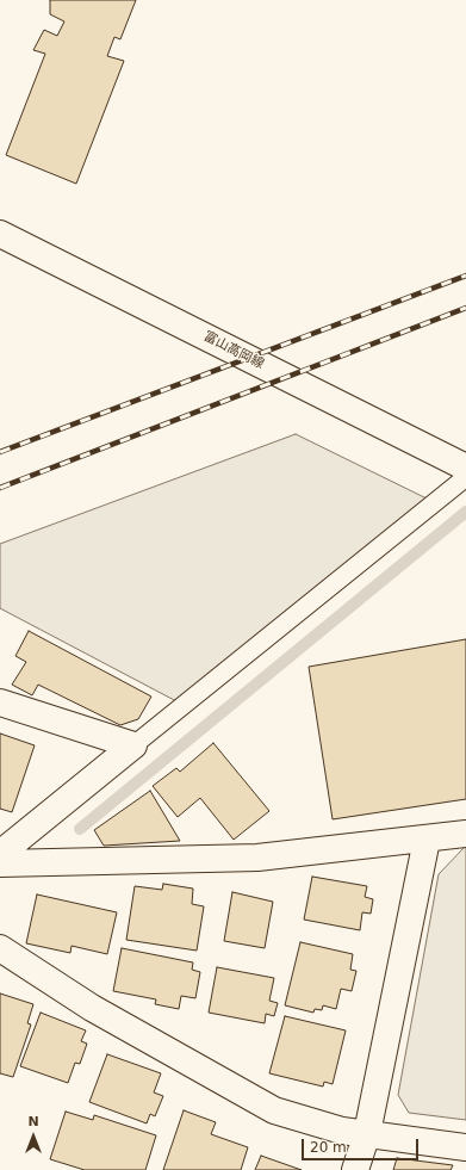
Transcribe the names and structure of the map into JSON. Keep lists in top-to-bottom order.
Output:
{
  "streets": {
    "street": ["富山高岡線"]
  },
  "scale_bar": "20 m",
  "north": "top"
}
